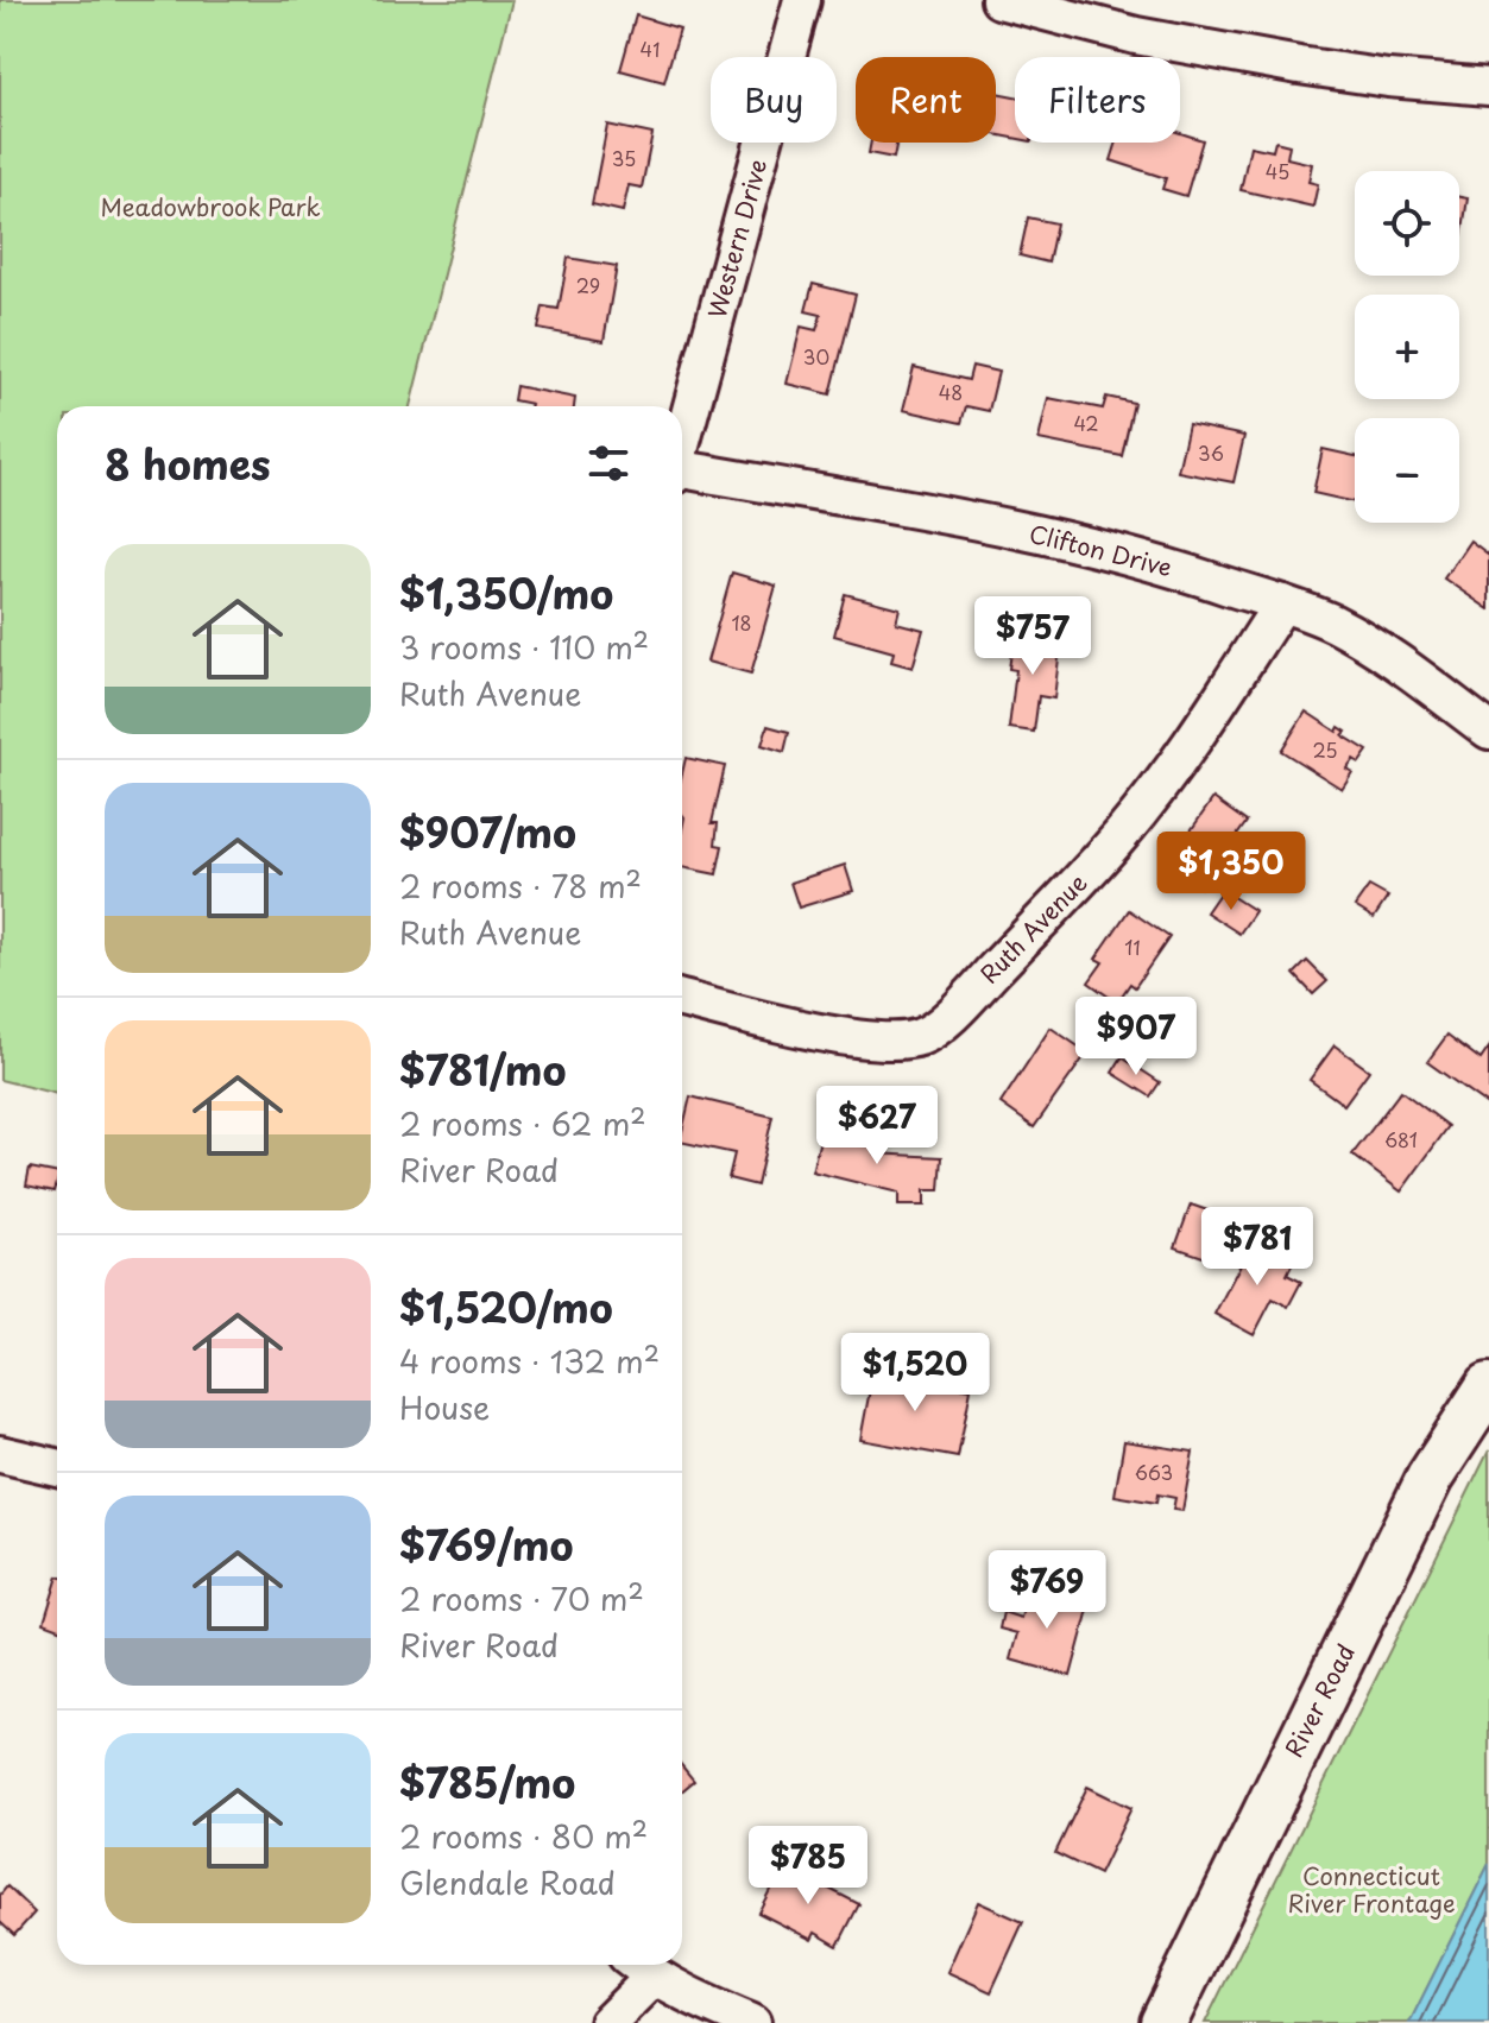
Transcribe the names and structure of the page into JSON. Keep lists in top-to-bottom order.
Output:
{
  "streets": {
    "street": [
      "Western Drive",
      "Clifton Drive",
      "Ruth Avenue",
      "River Road"
    ]
  },
  "crossings": [
    ["Clifton Drive", "Ruth Avenue"]
  ],
  "parks": ["Meadowbrook Park", "Connecticut River Frontage"],
  "house_numbers": [
    "41",
    "35",
    "45",
    "29",
    "30",
    "48",
    "42",
    "36",
    "18",
    "25",
    "11",
    "681",
    "663"
  ],
  "page": {
    "chip": ["Buy", "Rent", "Filters"],
    "map_buttons": ["+", "−"],
    "heading": "8 homes",
    "list": [
      {
        "name": "$1,350/mo",
        "note": "3 rooms · 110 m² · Ruth Avenue"
      },
      {
        "name": "$907/mo",
        "note": "2 rooms · 78 m² · Ruth Avenue"
      },
      {
        "name": "$781/mo",
        "note": "2 rooms · 62 m² · River Road"
      },
      {
        "name": "$1,520/mo",
        "note": "4 rooms · 132 m² · House"
      },
      {
        "name": "$769/mo",
        "note": "2 rooms · 70 m² · River Road"
      },
      {
        "name": "$785/mo",
        "note": "2 rooms · 80 m² · Glendale Road"
      }
    ],
    "price": [
      "$757",
      "$1,350",
      "$907",
      "$627",
      "$781",
      "$1,520",
      "$769",
      "$785"
    ]
  }
}
